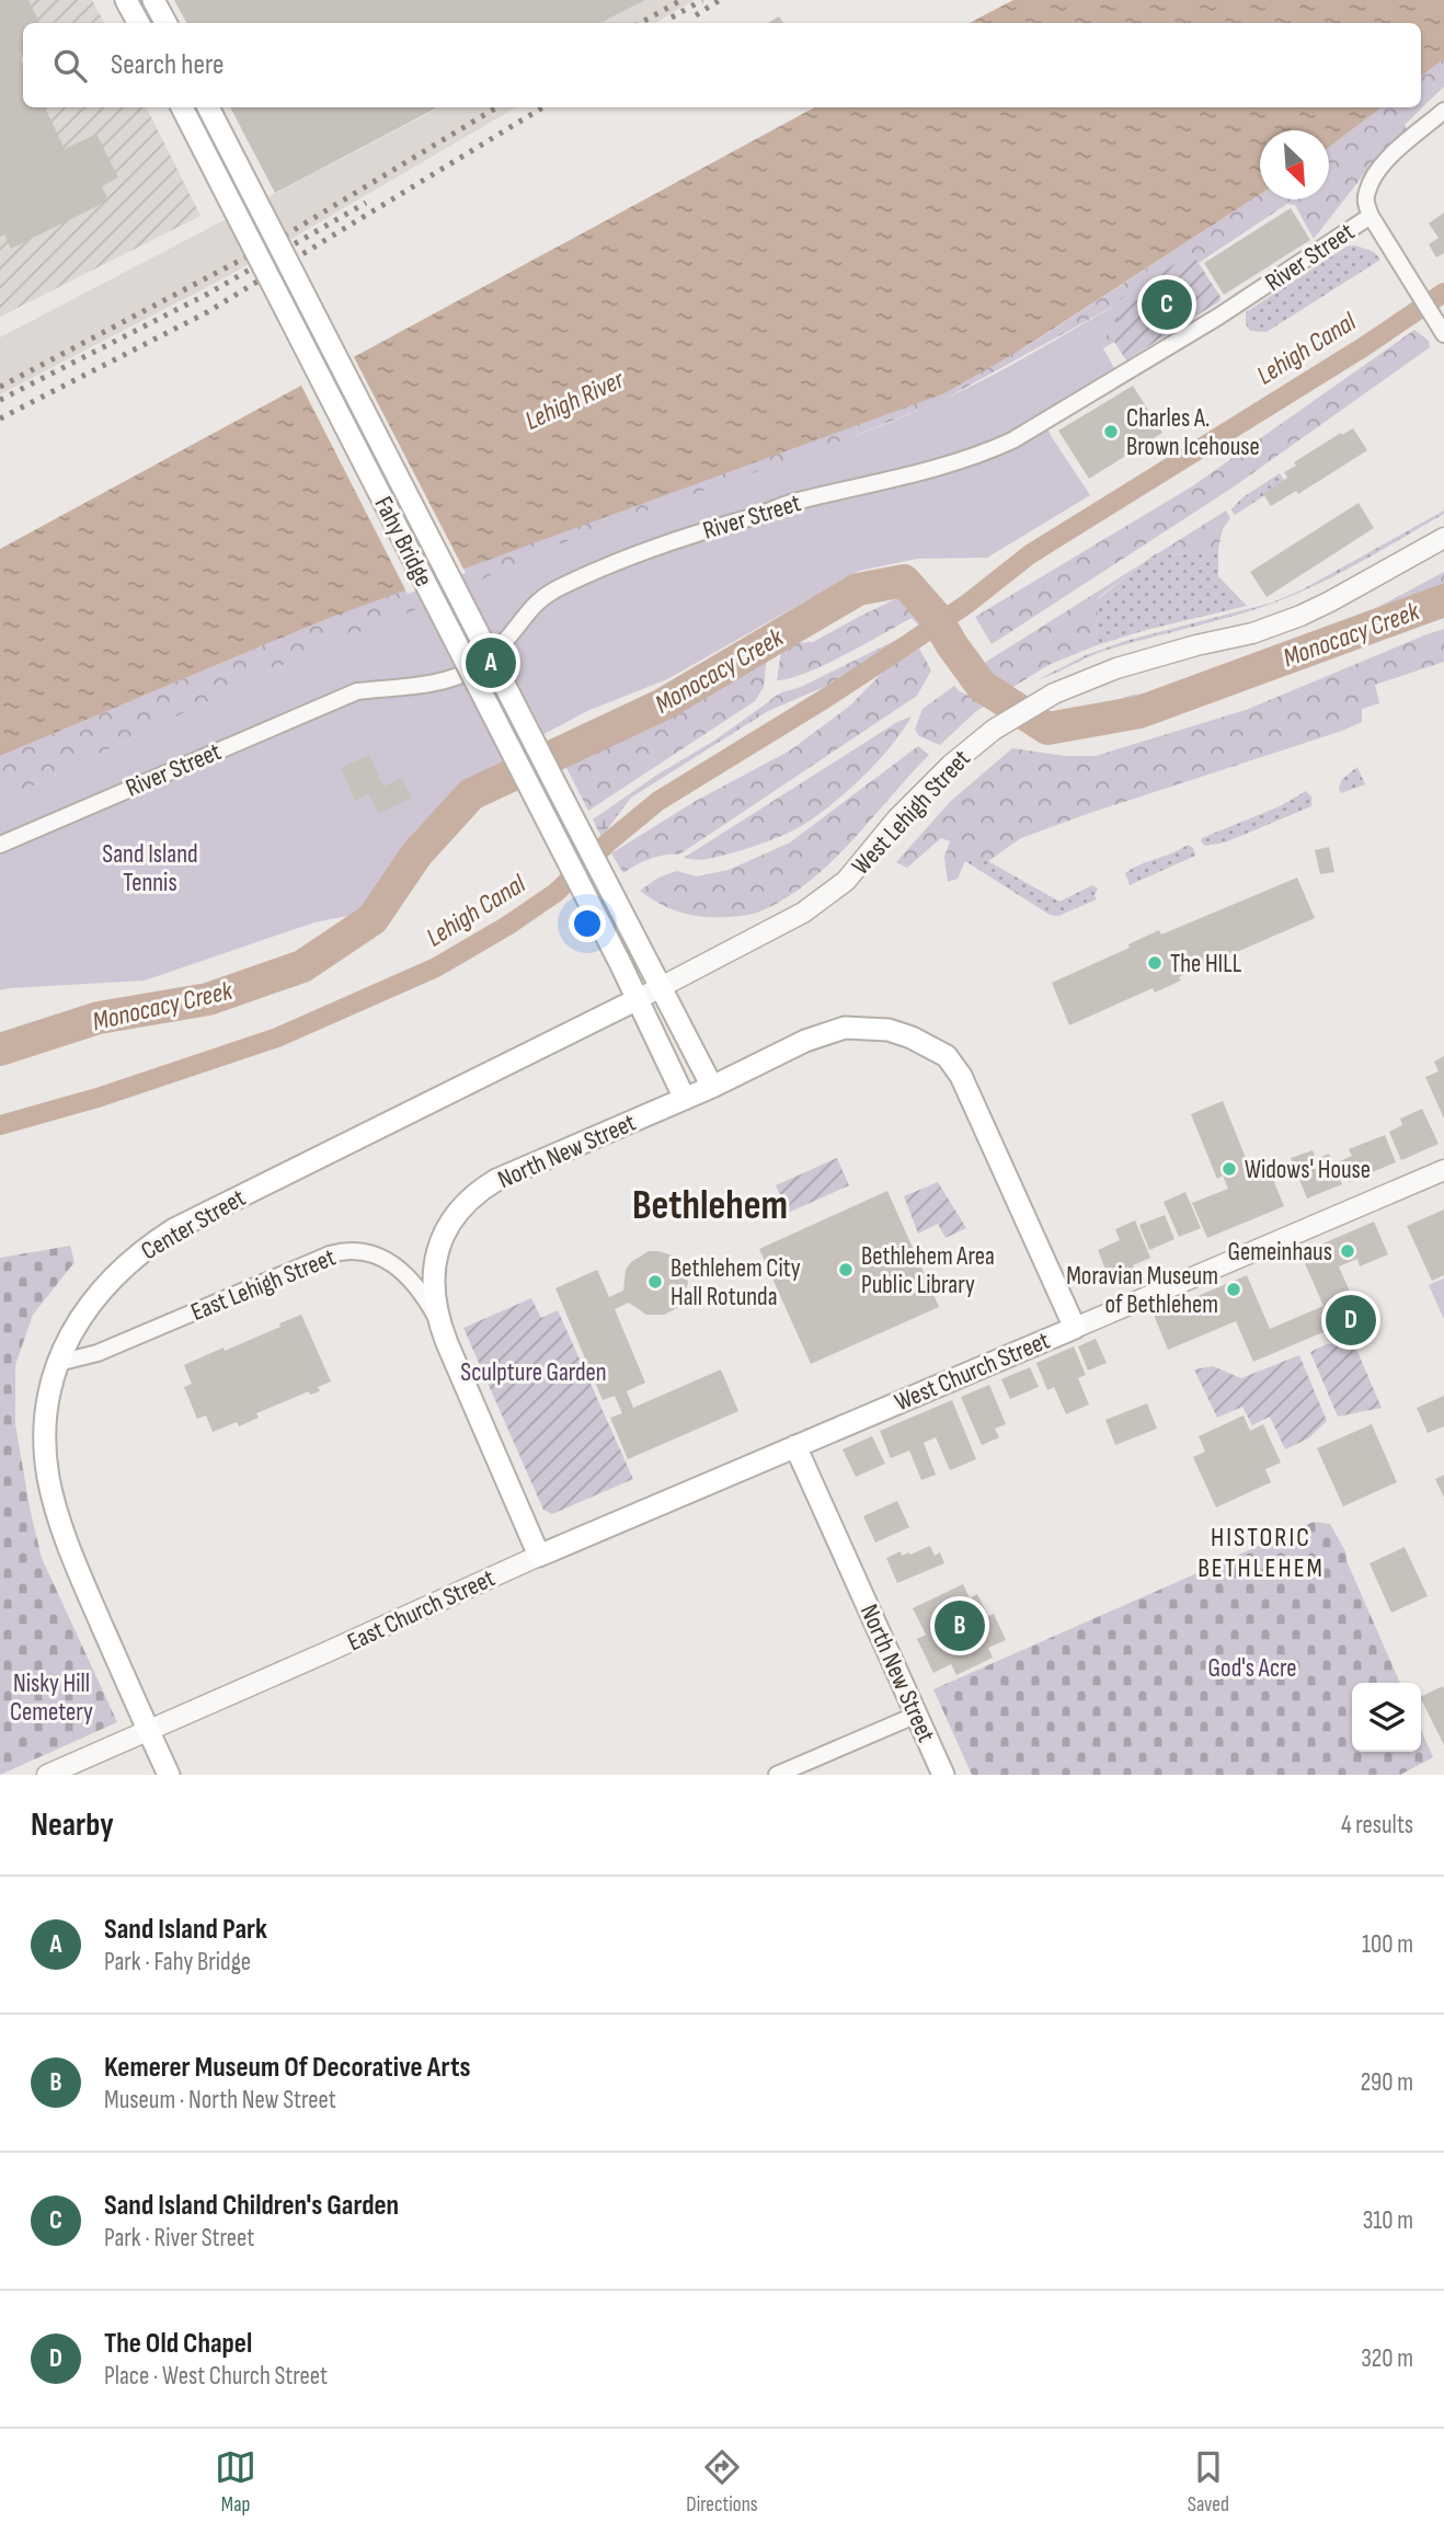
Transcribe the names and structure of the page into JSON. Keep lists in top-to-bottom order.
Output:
{
  "streets": {
    "main road": [
      "Fahy Bridge",
      "North New Street",
      "Center Street",
      "West Church Street",
      "East Church Street"
    ],
    "street": ["River Street", "West Lehigh Street", "East Lehigh Street"]
  },
  "crossings": [
    ["Fahy Bridge", "West Lehigh Street"],
    ["Fahy Bridge", "Center Street"],
    ["West Lehigh Street", "Center Street"],
    ["North New Street", "East Lehigh Street"],
    ["North New Street", "West Church Street"],
    ["North New Street", "East Church Street"],
    ["Center Street", "East Lehigh Street"],
    ["Center Street", "East Church Street"],
    ["West Church Street", "East Church Street"]
  ],
  "districts": ["Bethlehem", "HISTORIC BETHLEHEM"],
  "water": ["Lehigh Canal", "Lehigh River", "Monocacy Creek"],
  "parks": [
    "Sand Island Tennis",
    "Sculpture Garden",
    "God's Acre",
    "Nisky Hill Cemetery"
  ],
  "places": [
    "Charles A. Brown Icehouse",
    "The HILL",
    "Widows' House",
    "Gemeinhaus",
    "Bethlehem Area Public Library",
    "Bethlehem City Hall Rotunda",
    "Moravian Museum of Bethlehem"
  ],
  "north": "bottom right",
  "page": {
    "search": "Search here",
    "pins": [
      "C",
      "A",
      "D",
      "B"
    ],
    "heading": ["Nearby", "4 results"],
    "list": [
      {
        "mark": "A",
        "name": "Sand Island Park",
        "note": "Park · Fahy Bridge",
        "value": "100 m"
      },
      {
        "mark": "B",
        "name": "Kemerer Museum Of Decorative Arts",
        "note": "Museum · North New Street",
        "value": "290 m"
      },
      {
        "mark": "C",
        "name": "Sand Island Children's Garden",
        "note": "Park · River Street",
        "value": "310 m"
      },
      {
        "mark": "D",
        "name": "The Old Chapel",
        "note": "Place · West Church Street",
        "value": "320 m"
      }
    ],
    "nav": ["Map", "Directions", "Saved"]
  }
}
